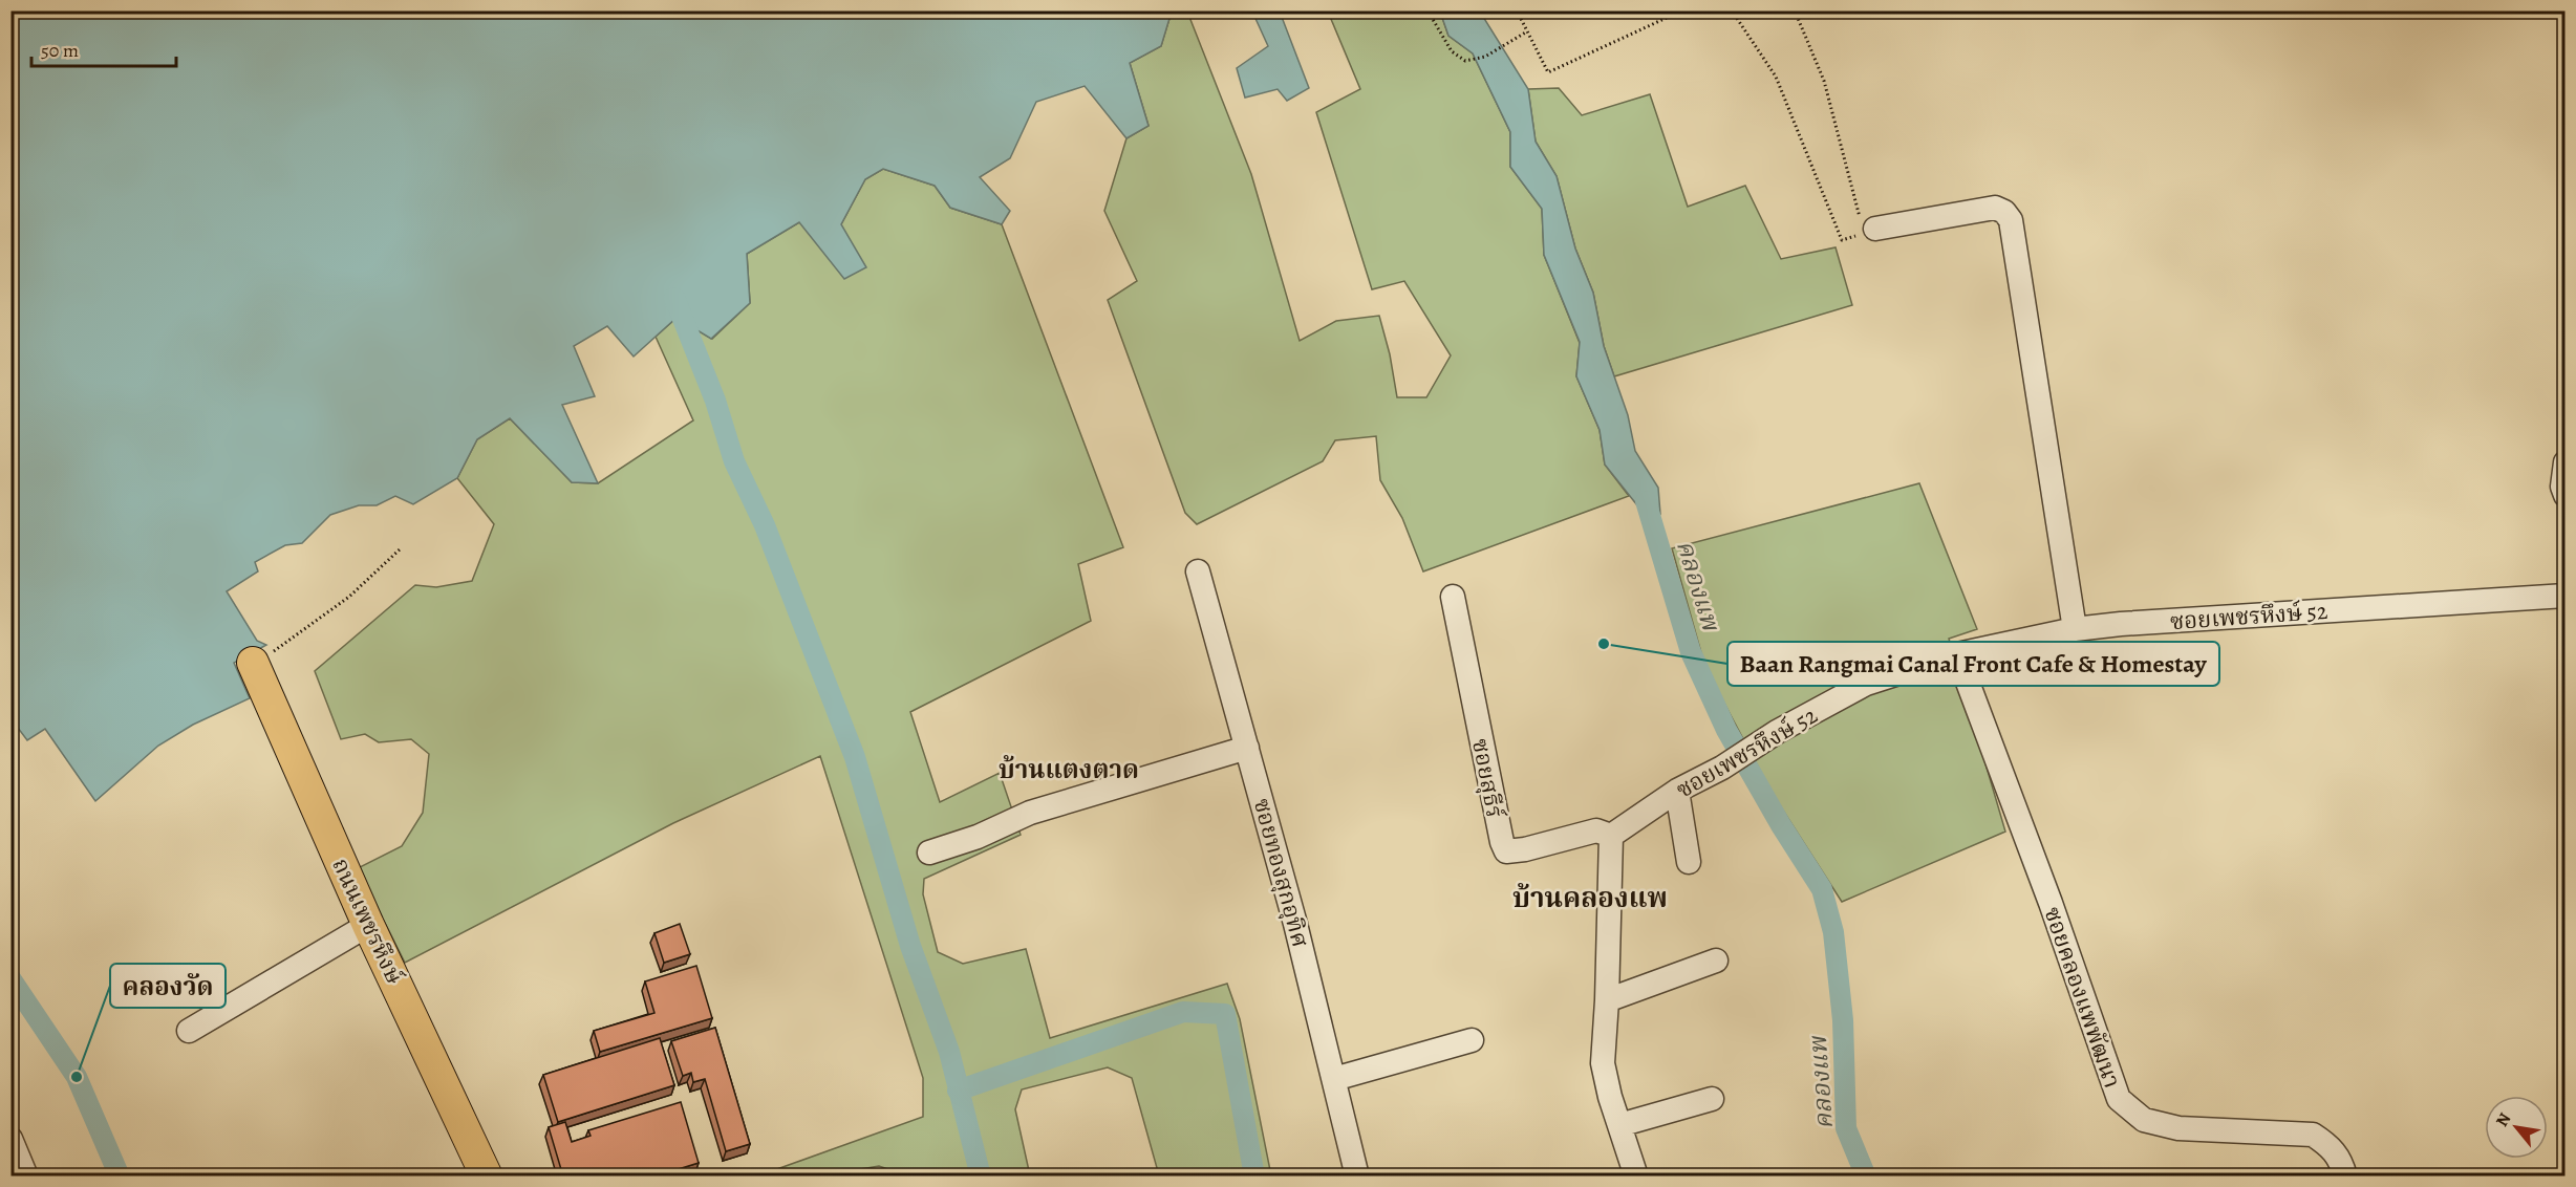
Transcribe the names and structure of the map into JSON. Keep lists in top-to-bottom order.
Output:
{
  "streets": {
    "main road": ["ถนนเพชรหึงษ์"],
    "street": [
      "ซอยเพชรหึงษ์ 52",
      "ซอยสุธีร์",
      "ซอยทองสุกอุทิศ",
      "ซอยคลองแพพัฒนา"
    ]
  },
  "crossings": [
    ["ซอยเพชรหึงษ์ 52", "ซอยสุธีร์"],
    ["ซอยเพชรหึงษ์ 52", "ซอยคลองแพพัฒนา"]
  ],
  "districts": ["บ้านแตงตาด", "บ้านคลองแพ"],
  "water": ["คลองแพ"],
  "places": ["Baan Rangmai Canal Front Cafe & Homestay", "คลองวัด"],
  "scale_bar": "50 m",
  "north": "top left"
}
